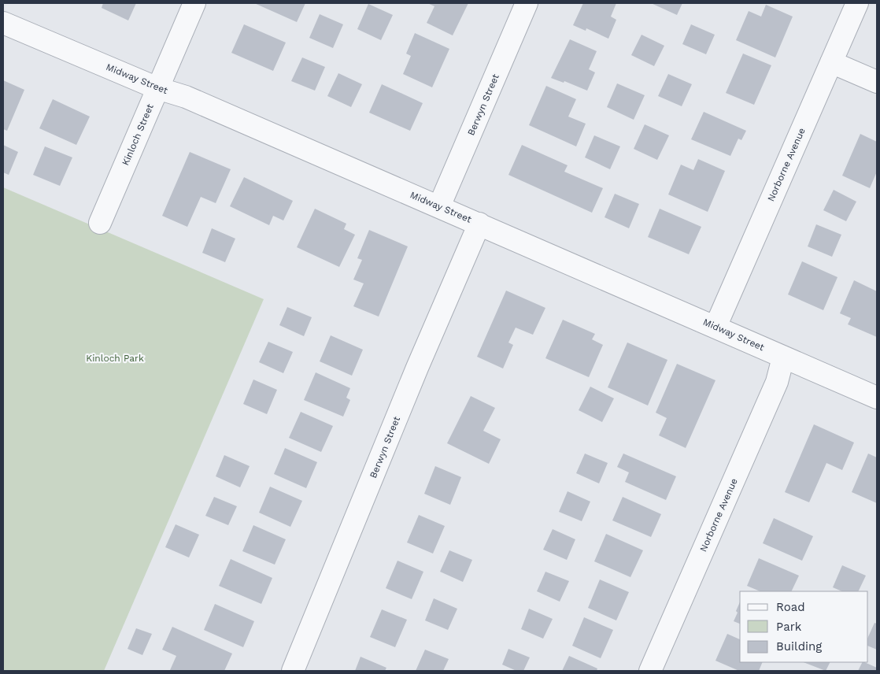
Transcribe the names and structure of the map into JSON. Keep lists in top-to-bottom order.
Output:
{
  "streets": {
    "street": [
      "Midway Street",
      "Berwyn Street",
      "Kinloch Street",
      "Norborne Avenue"
    ]
  },
  "crossings": [
    ["Midway Street", "Berwyn Street"],
    ["Midway Street", "Kinloch Street"],
    ["Midway Street", "Norborne Avenue"]
  ],
  "parks": ["Kinloch Park"],
  "legend": ["Road", "Park", "Building"]
}
